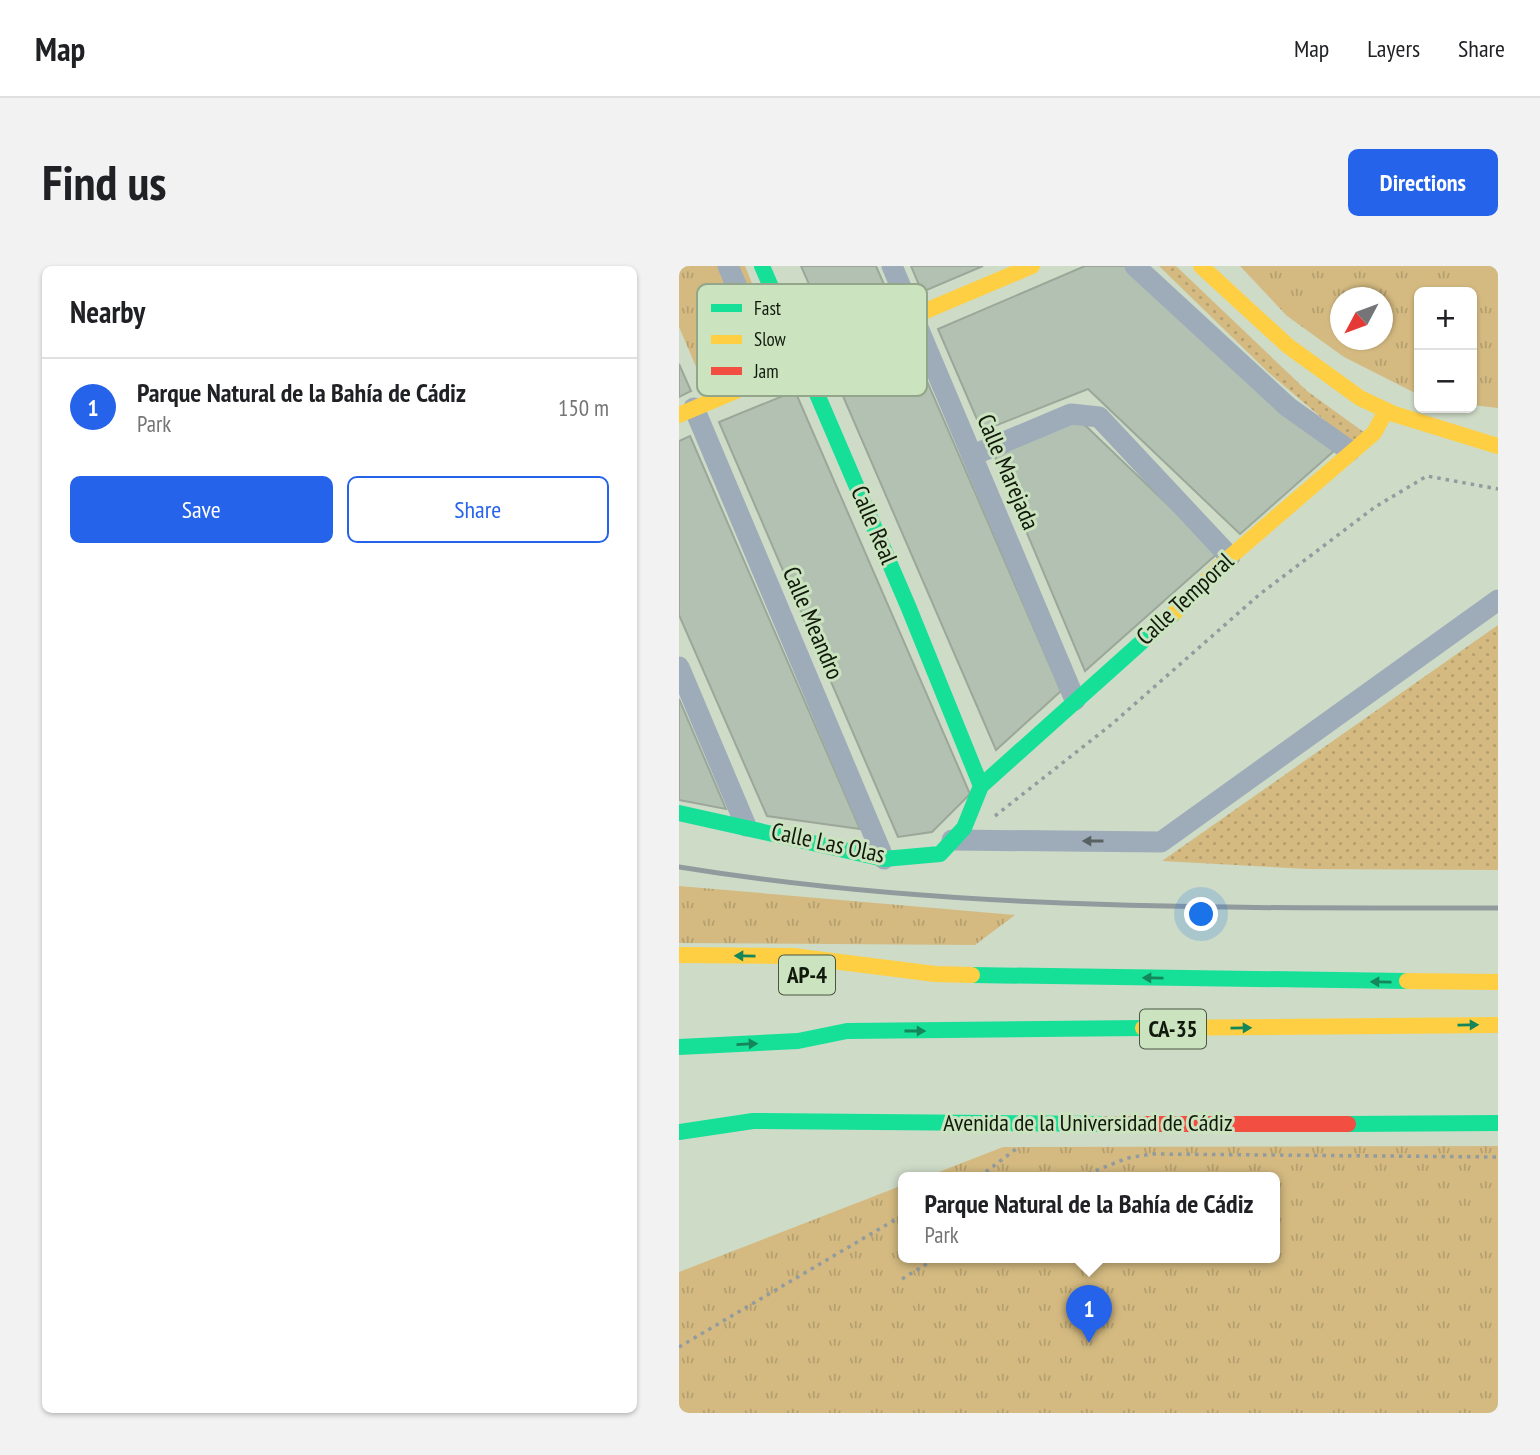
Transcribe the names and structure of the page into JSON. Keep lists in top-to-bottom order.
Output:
{
  "streets": {
    "main road": [
      "Calle Real",
      "Calle Temporal",
      "Calle Las Olas",
      "AP-4",
      "CA-35",
      "Avenida de la Universidad de Cádiz"
    ],
    "street": ["Calle Marejada", "Calle Meandro"]
  },
  "crossings": [
    ["Calle Marejada", "Calle Temporal"],
    ["Calle Real", "Calle Temporal"],
    ["Calle Meandro", "Calle Las Olas"],
    ["AP-4", "CA-35"]
  ],
  "legend": ["Fast", "Slow", "Jam"],
  "north": "bottom left",
  "page": {
    "header": "Map",
    "nav": ["Map", "Layers", "Share"],
    "buttons": [
      "Directions",
      ["Save", "Share"]
    ],
    "title": "Find us",
    "heading": "Nearby",
    "map_buttons": ["+", "−"],
    "list": [
      {
        "mark": "1",
        "name": "Parque Natural de la Bahía de Cádiz",
        "note": "Park",
        "value": "150 m"
      }
    ],
    "popup": ["Parque Natural de la Bahía de Cádiz", "Park"],
    "pins": "1"
  }
}
